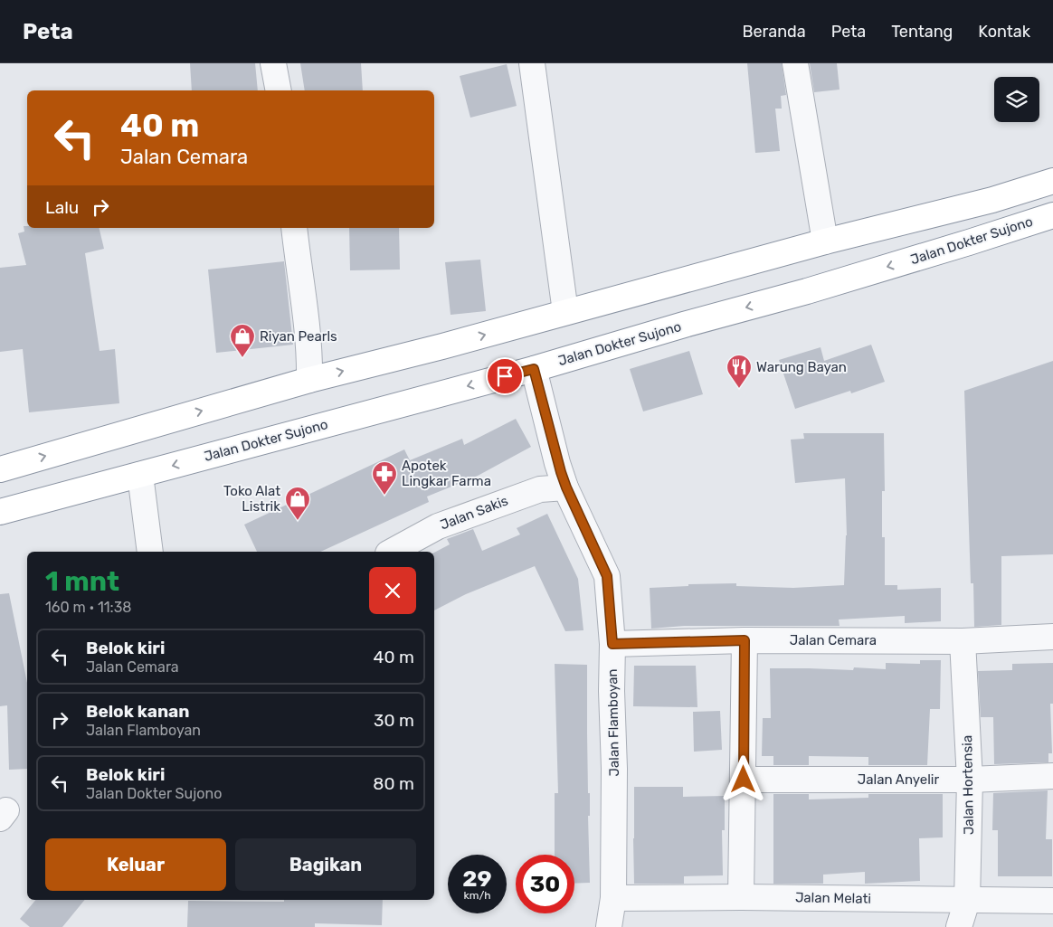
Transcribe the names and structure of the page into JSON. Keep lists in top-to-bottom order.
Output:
{
  "streets": {
    "highway": ["Jalan Dokter Sujono"],
    "street": [
      "Jalan Sakis",
      "Jalan Cemara",
      "Jalan Flamboyan",
      "Jalan Anyelir",
      "Jalan Hortensia",
      "Jalan Melati"
    ]
  },
  "crossings": [
    ["Jalan Dokter Sujono", "Jalan Flamboyan"],
    ["Jalan Sakis", "Jalan Flamboyan"],
    ["Jalan Cemara", "Jalan Flamboyan"],
    ["Jalan Cemara", "Jalan Hortensia"],
    ["Jalan Flamboyan", "Jalan Melati"],
    ["Jalan Anyelir", "Jalan Hortensia"],
    ["Jalan Hortensia", "Jalan Melati"]
  ],
  "places": {
    "shop": ["Riyan Pearls", "Toko Alat Listrik"],
    "restaurant": ["Warung Bayan"],
    "pharmacy": ["Apotek Lingkar Farma"]
  },
  "page": {
    "header": "Peta",
    "nav": [
      "Beranda",
      "Peta",
      "Tentang",
      "Kontak"
    ],
    "turn": ["40 m", "Jalan Cemara"],
    "then": "Lalu",
    "heading": ["1 mnt", "160 m · 11:38"],
    "list": [
      {
        "name": "Belok kiri",
        "note": "Jalan Cemara",
        "value": "40 m"
      },
      {
        "name": "Belok kanan",
        "note": "Jalan Flamboyan",
        "value": "30 m"
      },
      {
        "name": "Belok kiri",
        "note": "Jalan Dokter Sujono",
        "value": "80 m"
      }
    ],
    "buttons": ["Keluar", "Bagikan"],
    "speed": "29 km/h",
    "limit": "30"
  }
}
